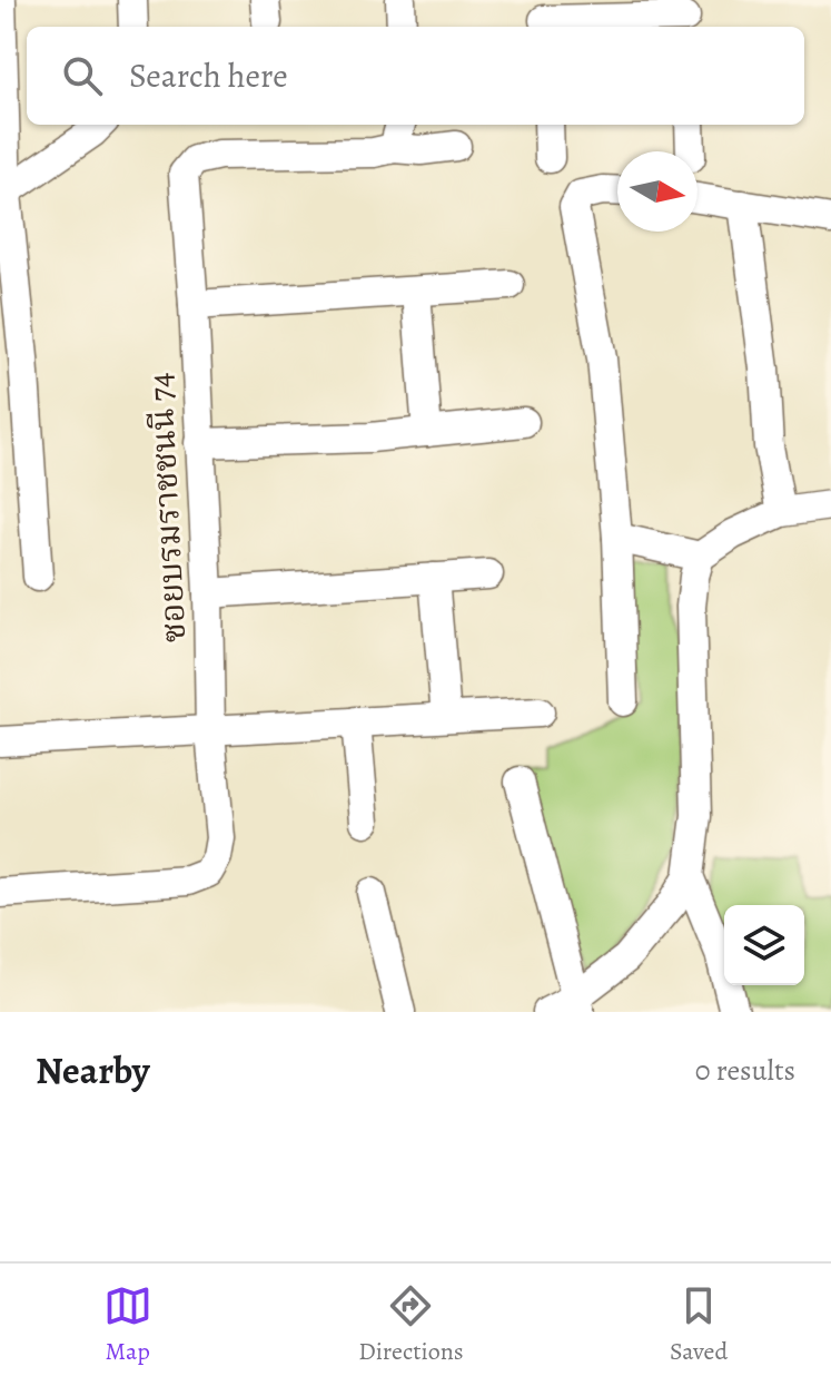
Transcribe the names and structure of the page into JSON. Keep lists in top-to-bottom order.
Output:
{
  "streets": {
    "street": ["ซอยบรมราชชนนี 74"]
  },
  "north": "right",
  "page": {
    "search": "Search here",
    "heading": ["Nearby", "0 results"],
    "nav": ["Map", "Directions", "Saved"]
  }
}
